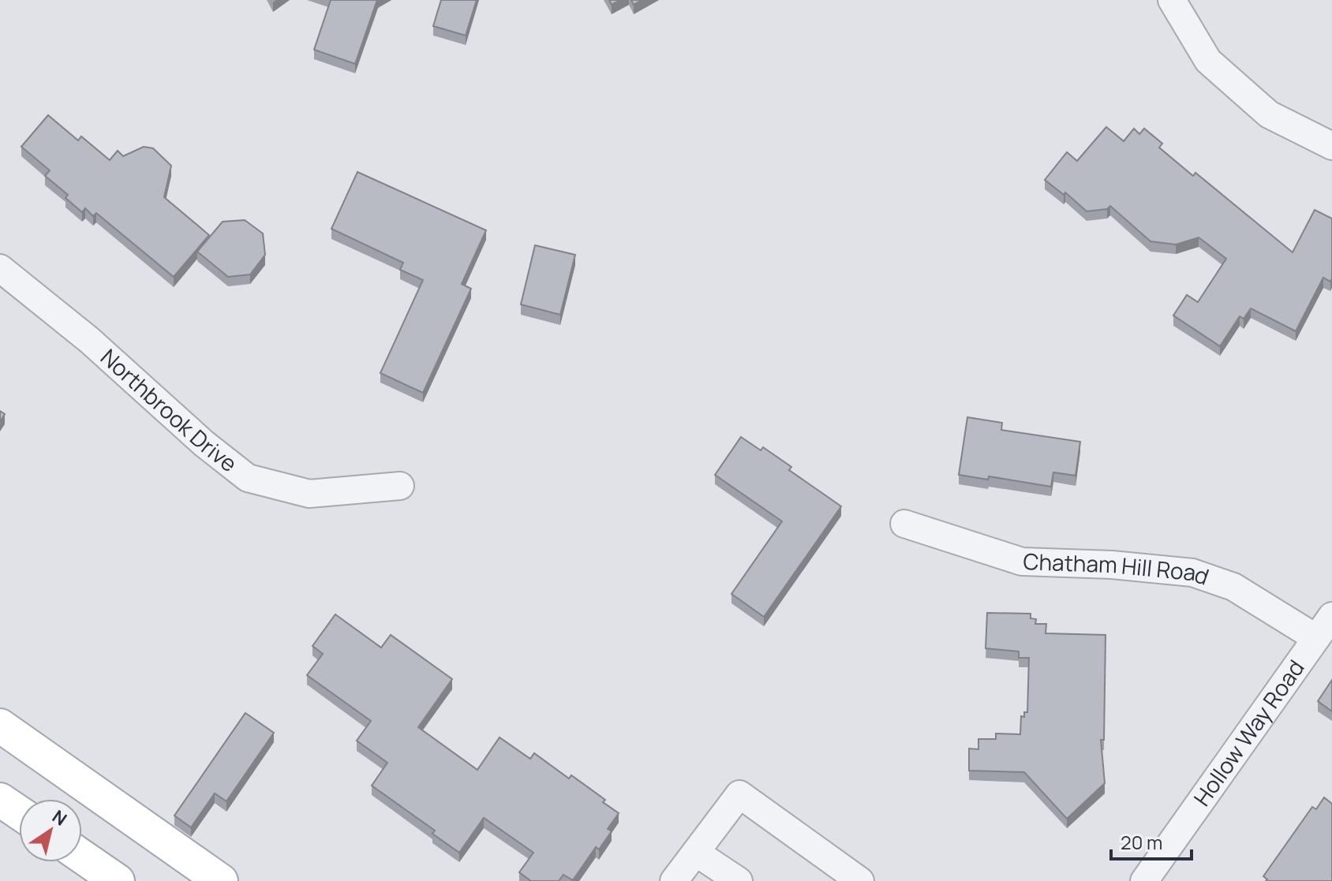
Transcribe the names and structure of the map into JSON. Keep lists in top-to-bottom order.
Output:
{
  "streets": {
    "street": ["Northbrook Drive", "Chatham Hill Road", "Hollow Way Road"]
  },
  "crossings": [
    ["Chatham Hill Road", "Hollow Way Road"]
  ],
  "scale_bar": "20 m",
  "north": "top right"
}
